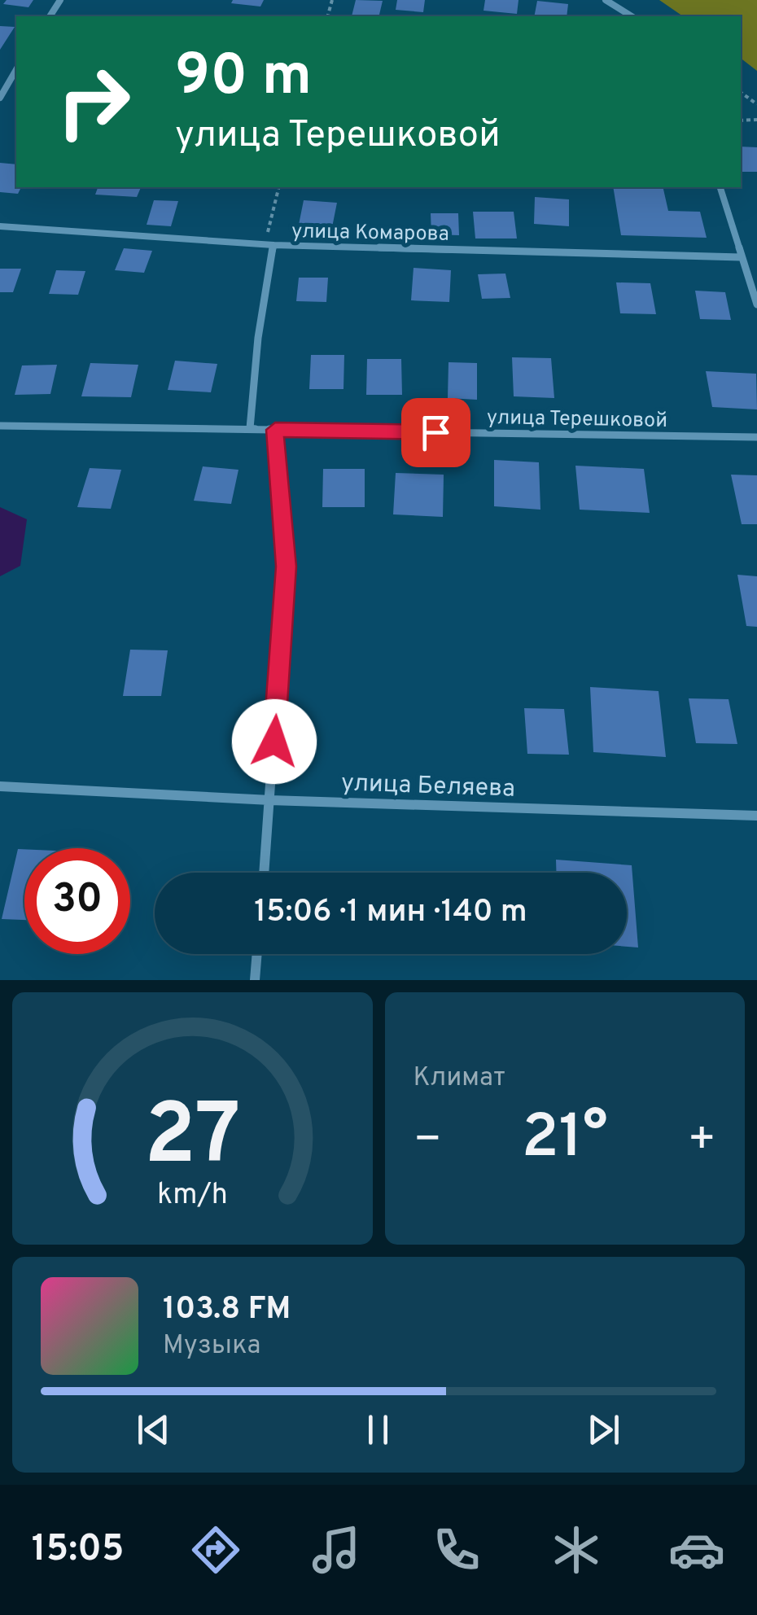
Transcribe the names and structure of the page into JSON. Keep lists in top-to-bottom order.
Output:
{
  "streets": {
    "street": ["улица Комарова", "улица Терешковой", "улица Беляева"]
  },
  "page": {
    "turn": ["90 m", "улица Терешковой"],
    "limit": "30",
    "trip": "15:06 · 1 мин · 140 m",
    "tile": "Климат",
    "heat": ["−", "21°", "+"],
    "song": ["103.8 FM", "Музыка"],
    "tabs": "15:05",
    "gauge": ["27", "km/h"]
  }
}
